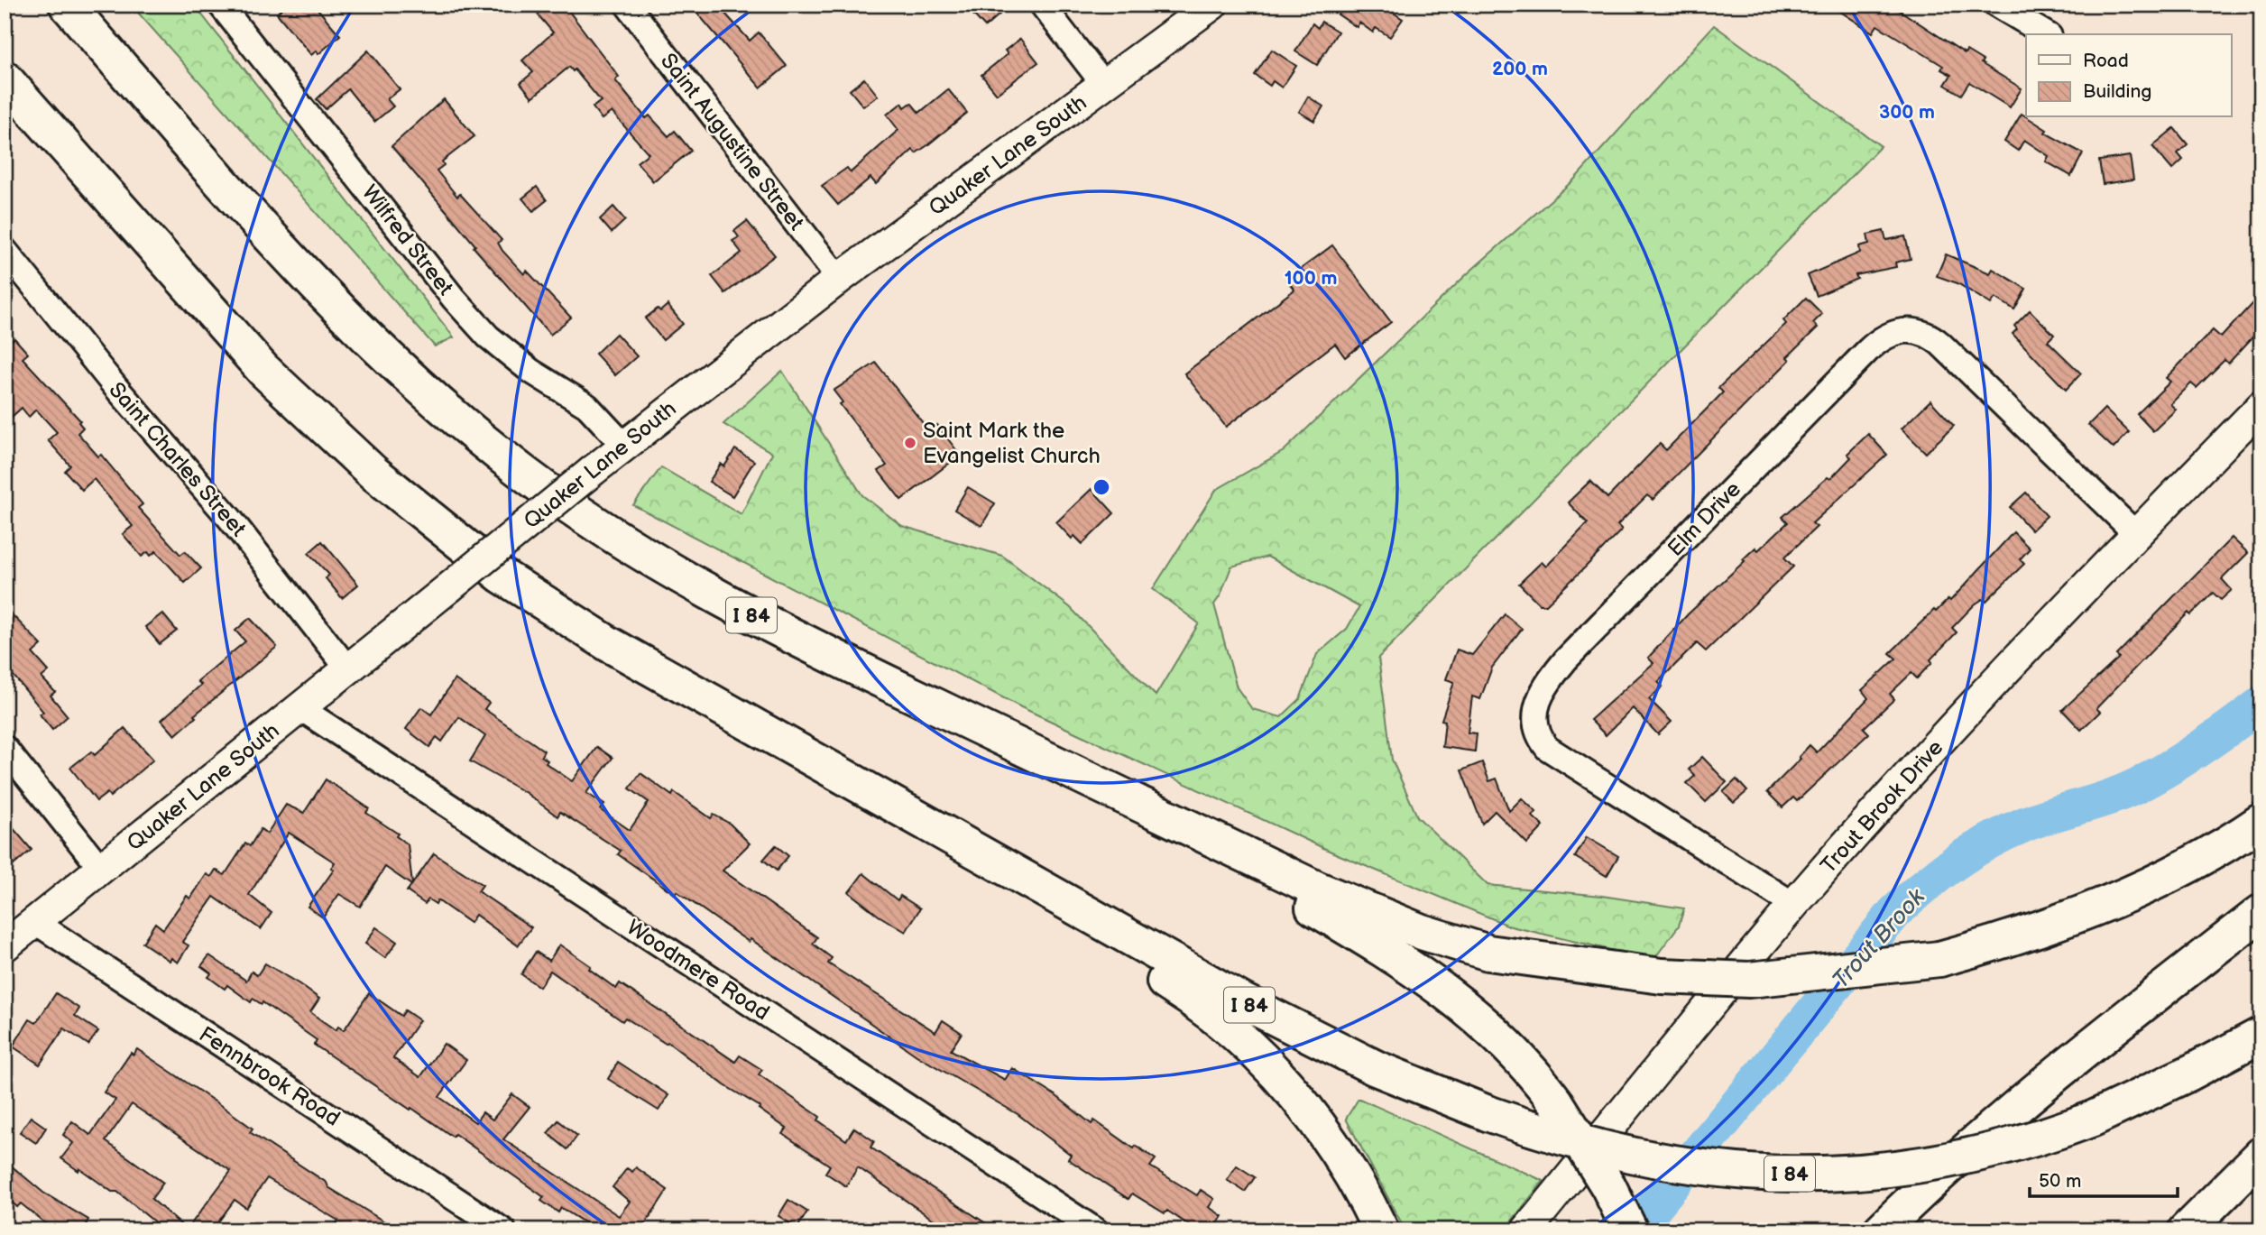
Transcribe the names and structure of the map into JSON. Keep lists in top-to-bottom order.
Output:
{
  "streets": {
    "highway": ["I 84"],
    "main road": ["Quaker Lane South", "Trout Brook Drive"],
    "street": [
      "Saint Augustine Street",
      "Wilfred Street",
      "Saint Charles Street",
      "Elm Drive",
      "Woodmere Road",
      "Fennbrook Road"
    ]
  },
  "crossings": [
    ["Saint Augustine Street", "Quaker Lane South"],
    ["Quaker Lane South", "Wilfred Street"],
    ["Quaker Lane South", "Saint Charles Street"],
    ["Quaker Lane South", "Woodmere Road"],
    ["Quaker Lane South", "Fennbrook Road"],
    ["Elm Drive", "Trout Brook Drive"]
  ],
  "water": ["Trout Brook"],
  "places": ["Saint Mark the Evangelist Church"],
  "legend": ["Road", "Building"],
  "scale_bar": "50 m",
  "rings": ["200 m", "300 m", "100 m"]
}
